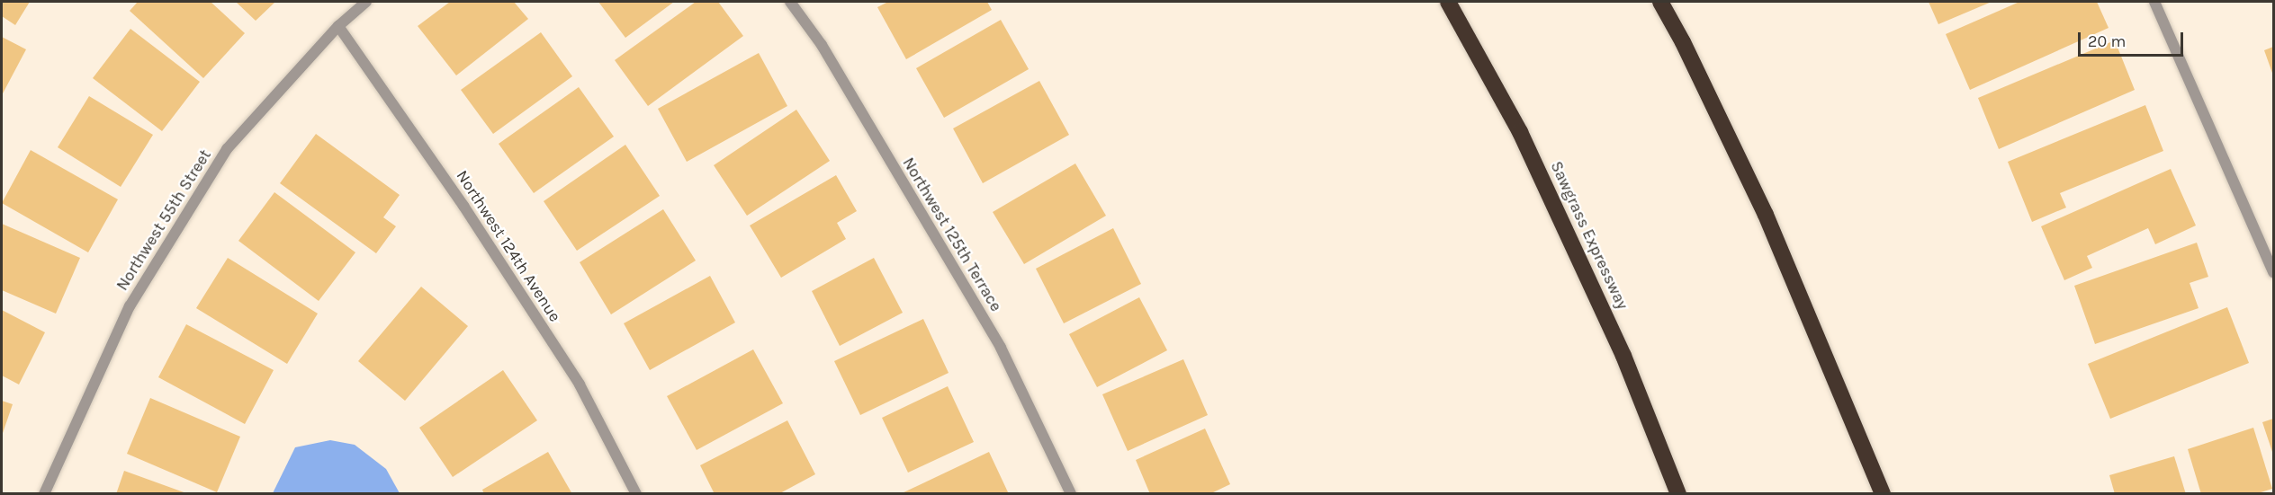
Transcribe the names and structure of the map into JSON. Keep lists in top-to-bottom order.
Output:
{
  "streets": {
    "highway": ["Sawgrass Expressway"],
    "street": ["Northwest 55th Street", "Northwest 125th Terrace", "Northwest 124th Avenue"]
  },
  "crossings": [
    ["Northwest 55th Street", "Northwest 124th Avenue"]
  ],
  "scale_bar": "20 m"
}
